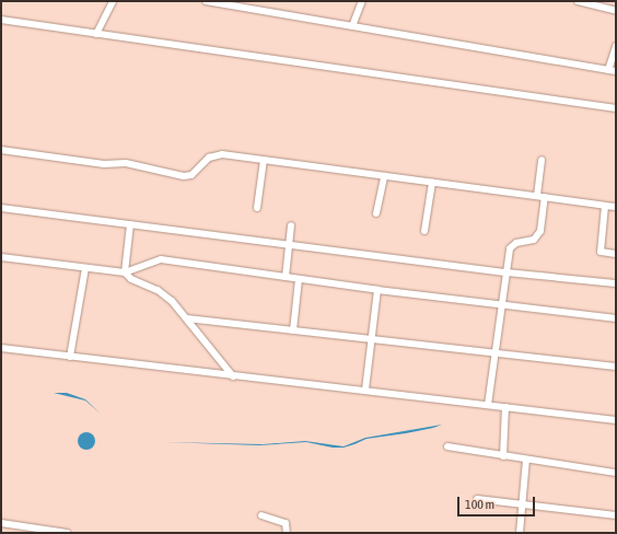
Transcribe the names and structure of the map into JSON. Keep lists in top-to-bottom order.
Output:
{
  "scale_bar": "100 m"
}
